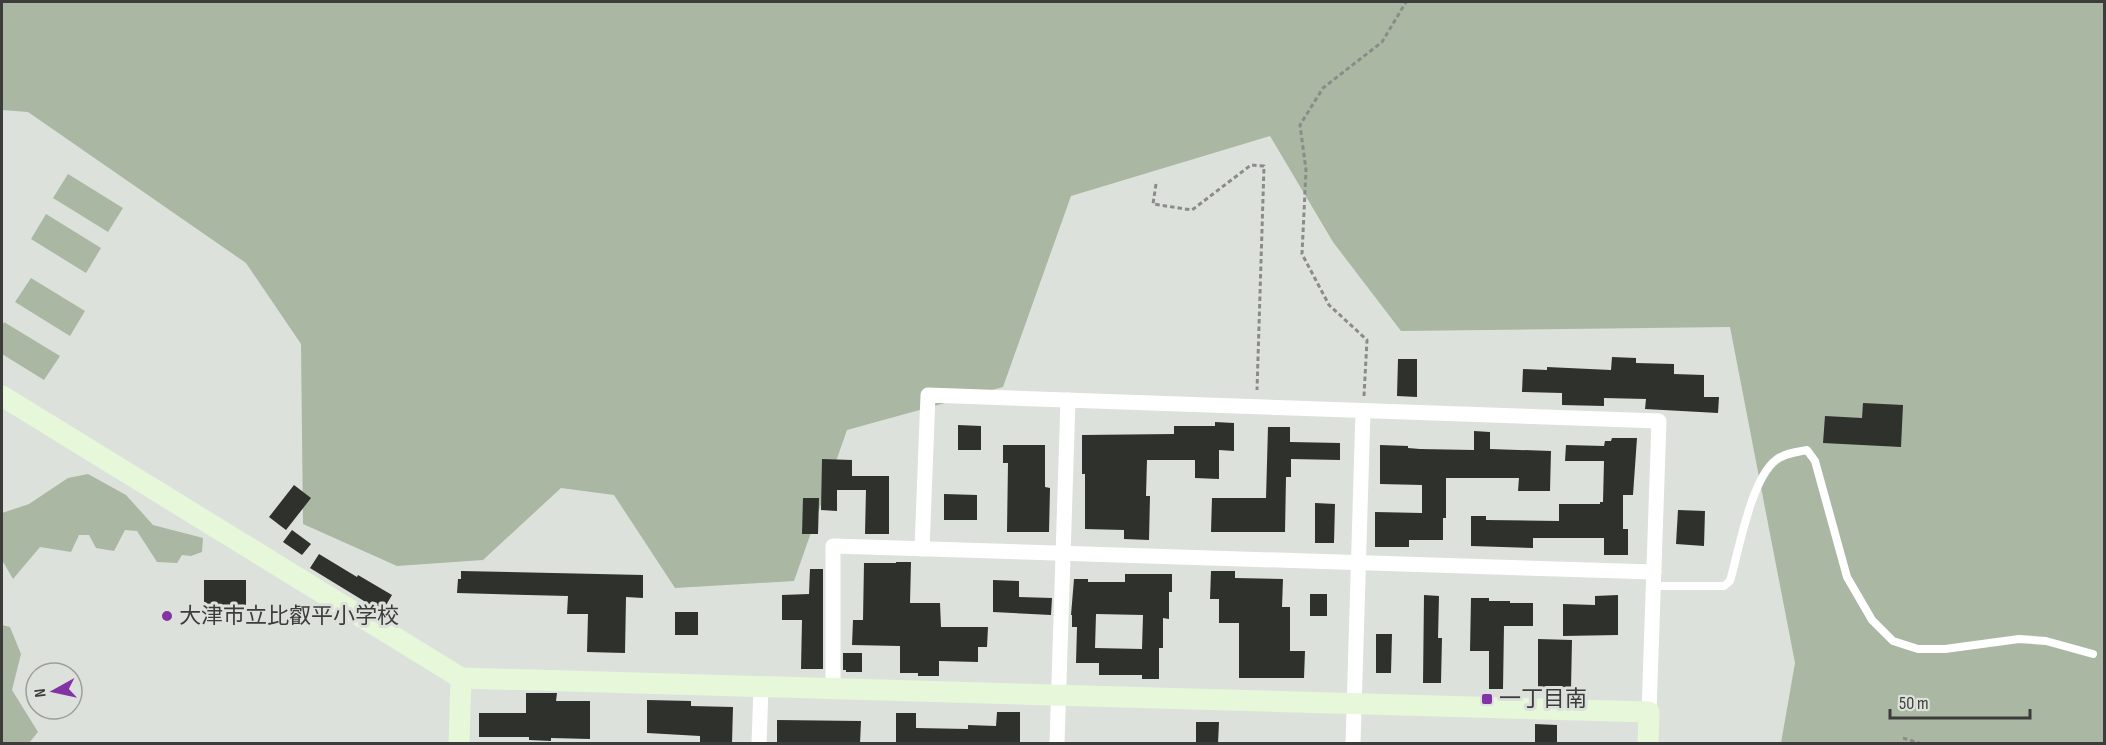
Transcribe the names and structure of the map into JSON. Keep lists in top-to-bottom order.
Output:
{
  "places": {
    "other": ["大津市立比叡平小学校"],
    "transit": ["一丁目南"]
  },
  "scale_bar": "50 m",
  "north": "left"
}
